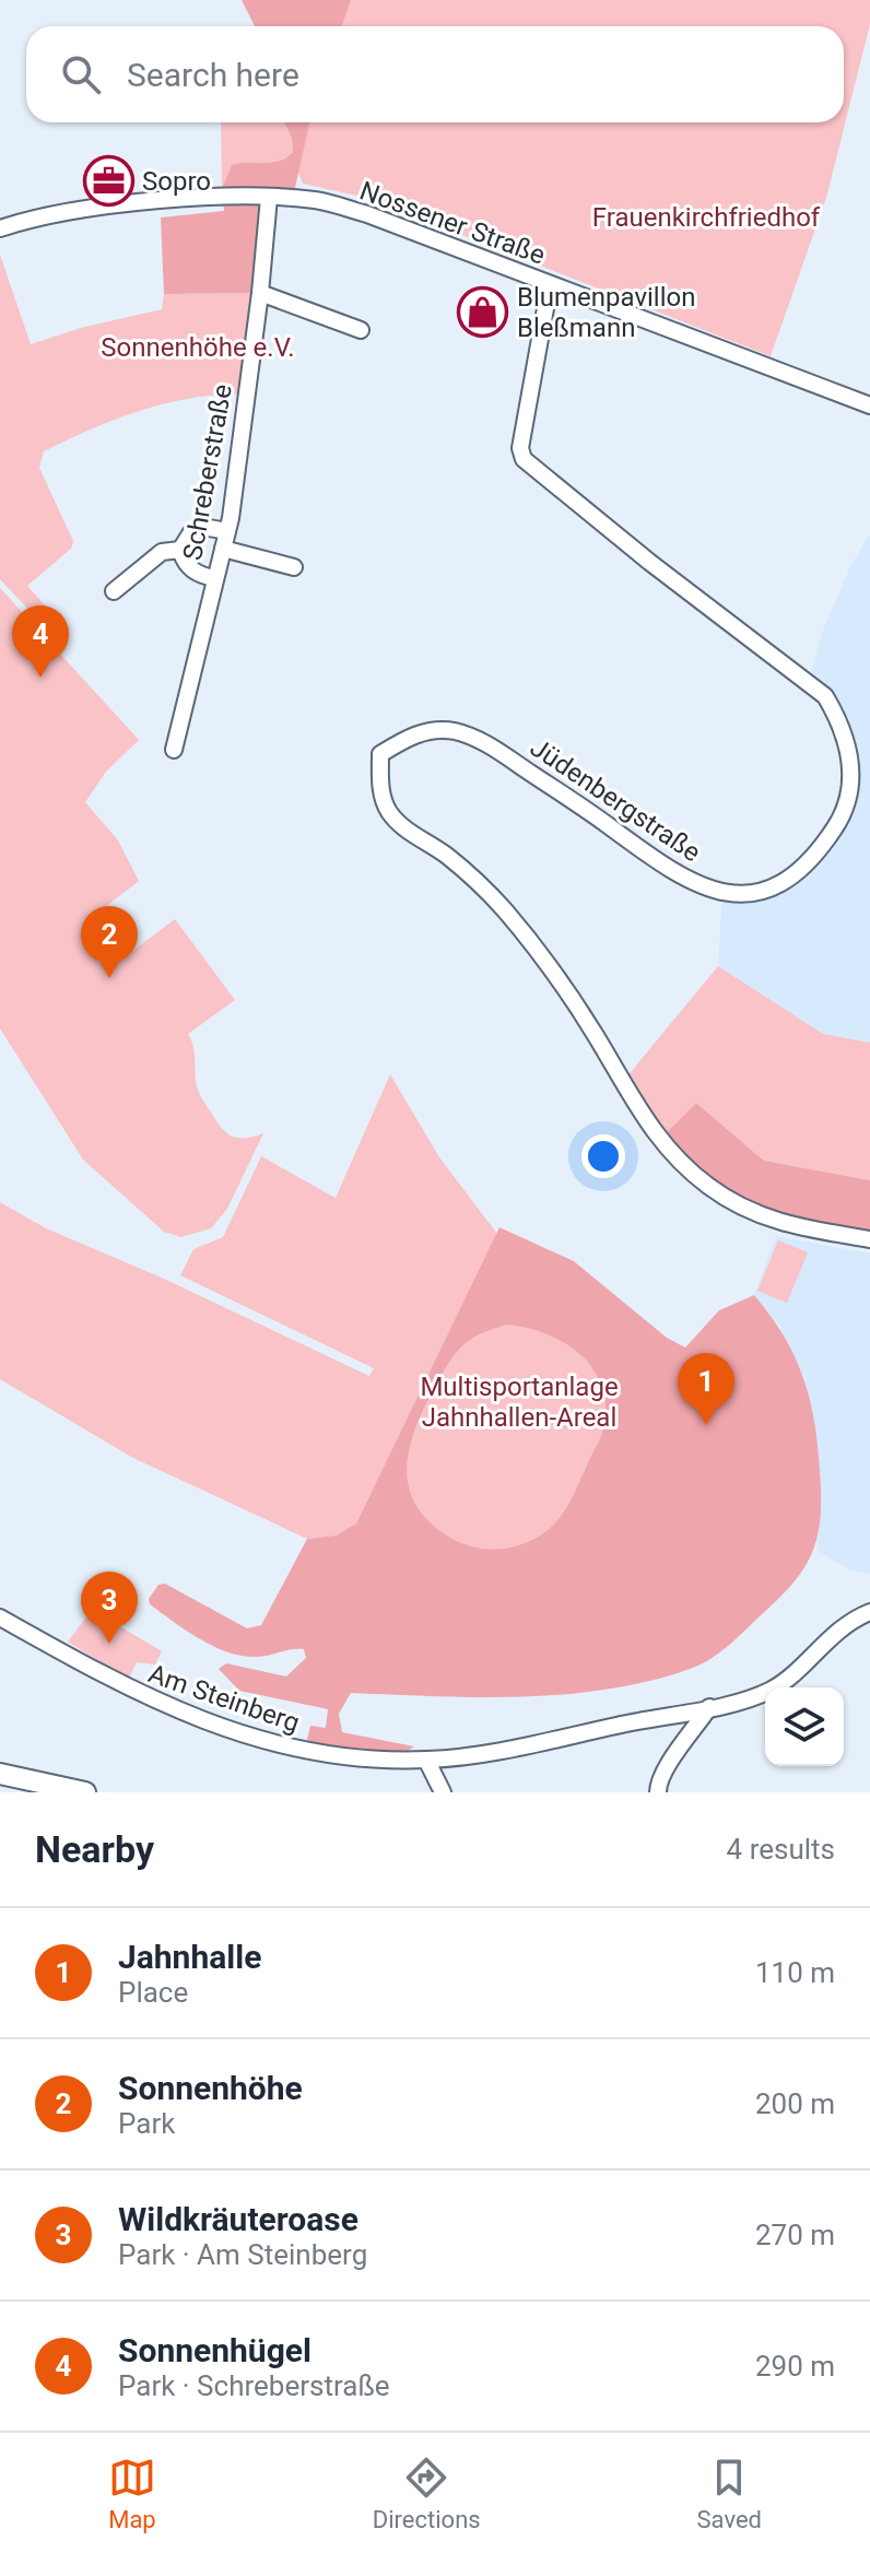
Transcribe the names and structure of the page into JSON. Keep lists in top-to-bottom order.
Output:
{
  "streets": {
    "street": [
      "Nossener Straße",
      "Schreberstraße",
      "Jüdenbergstraße",
      "Am Steinberg"
    ]
  },
  "crossings": [
    ["Nossener Straße", "Schreberstraße"],
    ["Nossener Straße", "Jüdenbergstraße"]
  ],
  "parks": ["Frauenkirchfriedhof", "Sonnenhöhe e.V.", "Multisportanlage Jahnhallen-Areal"],
  "places": {
    "office": ["Sopro"],
    "shop": ["Blumenpavillon Bleßmann"]
  },
  "page": {
    "search": "Search here",
    "pins": [
      "4",
      "2",
      "1",
      "3"
    ],
    "heading": ["Nearby", "4 results"],
    "list": [
      {
        "mark": "1",
        "name": "Jahnhalle",
        "note": "Place",
        "value": "110 m"
      },
      {
        "mark": "2",
        "name": "Sonnenhöhe",
        "note": "Park",
        "value": "200 m"
      },
      {
        "mark": "3",
        "name": "Wildkräuteroase",
        "note": "Park · Am Steinberg",
        "value": "270 m"
      },
      {
        "mark": "4",
        "name": "Sonnenhügel",
        "note": "Park · Schreberstraße",
        "value": "290 m"
      }
    ],
    "nav": ["Map", "Directions", "Saved"]
  }
}
